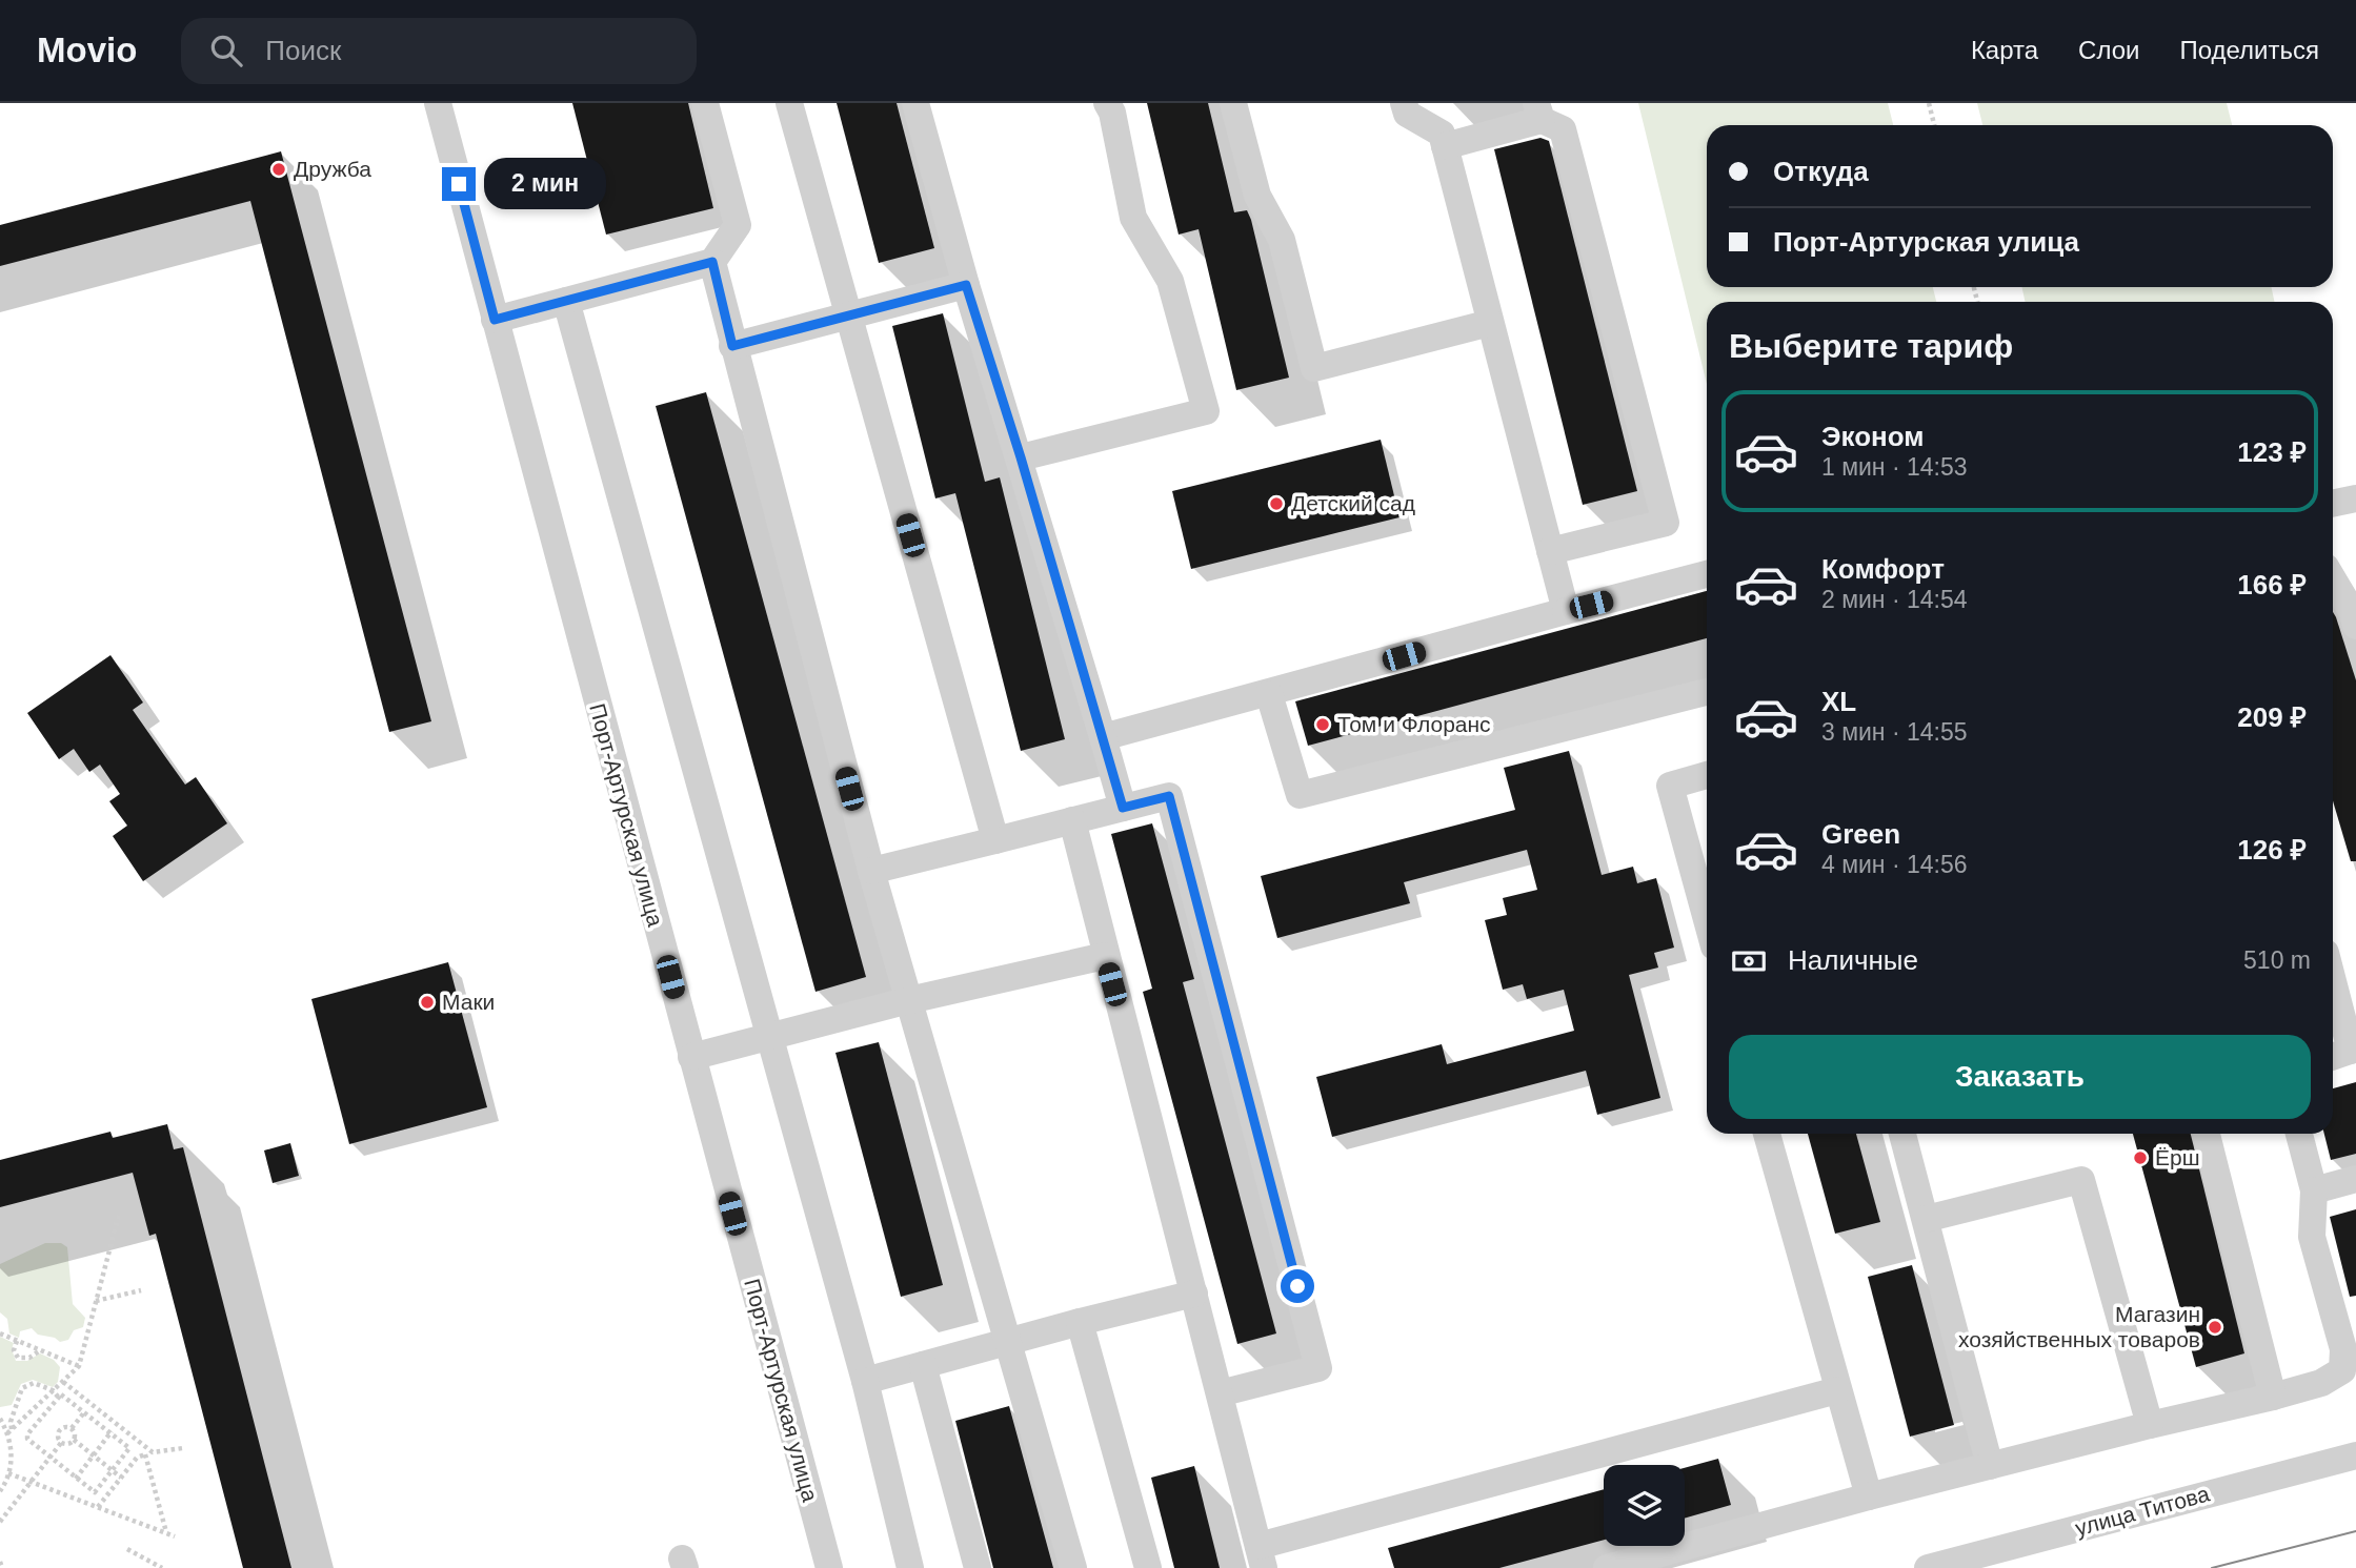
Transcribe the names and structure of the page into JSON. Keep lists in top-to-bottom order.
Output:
{
  "streets": {
    "street": ["Порт-Артурская улица", "улица Титова"]
  },
  "places": [
    "Дружба",
    "Детский сад",
    "Том и Флоранс",
    "Маки",
    "Ёрш",
    "Магазин хозяйственных товаров"
  ],
  "page": {
    "header": "Movio",
    "search": "Поиск",
    "nav": ["Карта", "Слои", "Поделиться"],
    "banner": ["Откуда", "Порт-Артурская улица"],
    "bubble": "2 мин",
    "heading": "Выберите тариф",
    "list": [
      {
        "name": "Эконом",
        "note": "1 мин · 14:53",
        "value": "123 ₽"
      },
      {
        "name": "Комфорт",
        "note": "2 мин · 14:54",
        "value": "166 ₽"
      },
      {
        "name": "XL",
        "note": "3 мин · 14:55",
        "value": "209 ₽"
      },
      {
        "name": "Green",
        "note": "4 мин · 14:56",
        "value": "126 ₽"
      }
    ],
    "pay": ["Наличные", "510 m"],
    "buttons": "Заказать"
  }
}
